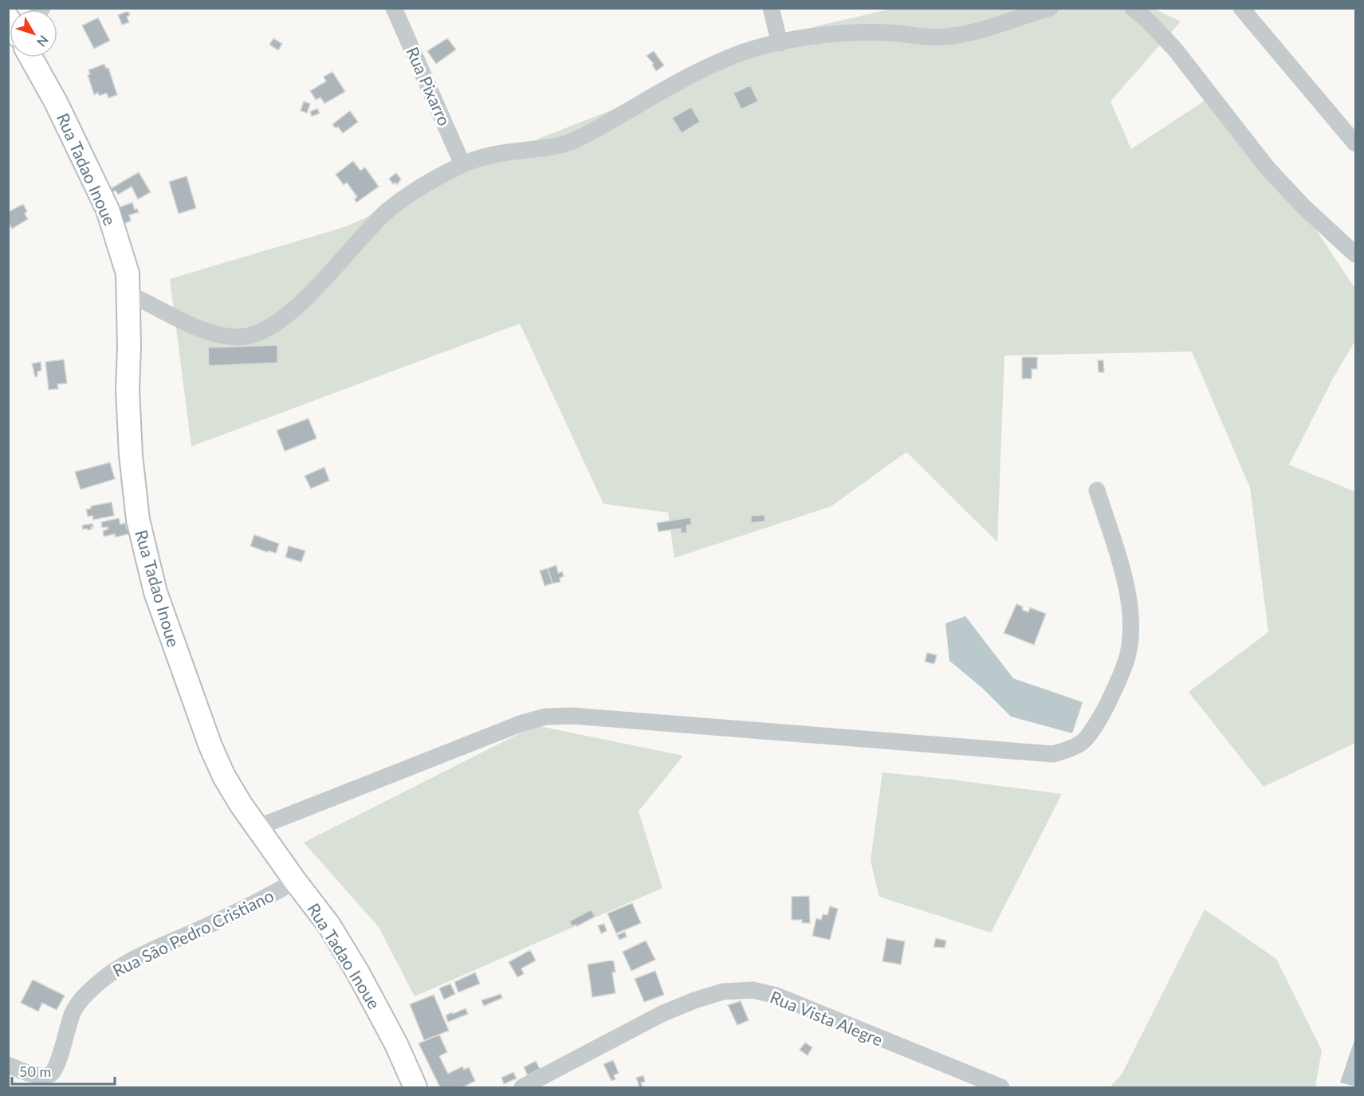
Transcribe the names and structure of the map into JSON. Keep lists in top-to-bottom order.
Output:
{
  "streets": {
    "street": [
      "Rua Pixarro",
      "Rua Tadao Inoue",
      "Rua São Pedro Cristiano",
      "Rua Vista Alegre"
    ]
  },
  "crossings": [
    ["Rua Tadao Inoue", "Rua São Pedro Cristiano"]
  ],
  "scale_bar": "50 m",
  "north": "bottom right"
}
